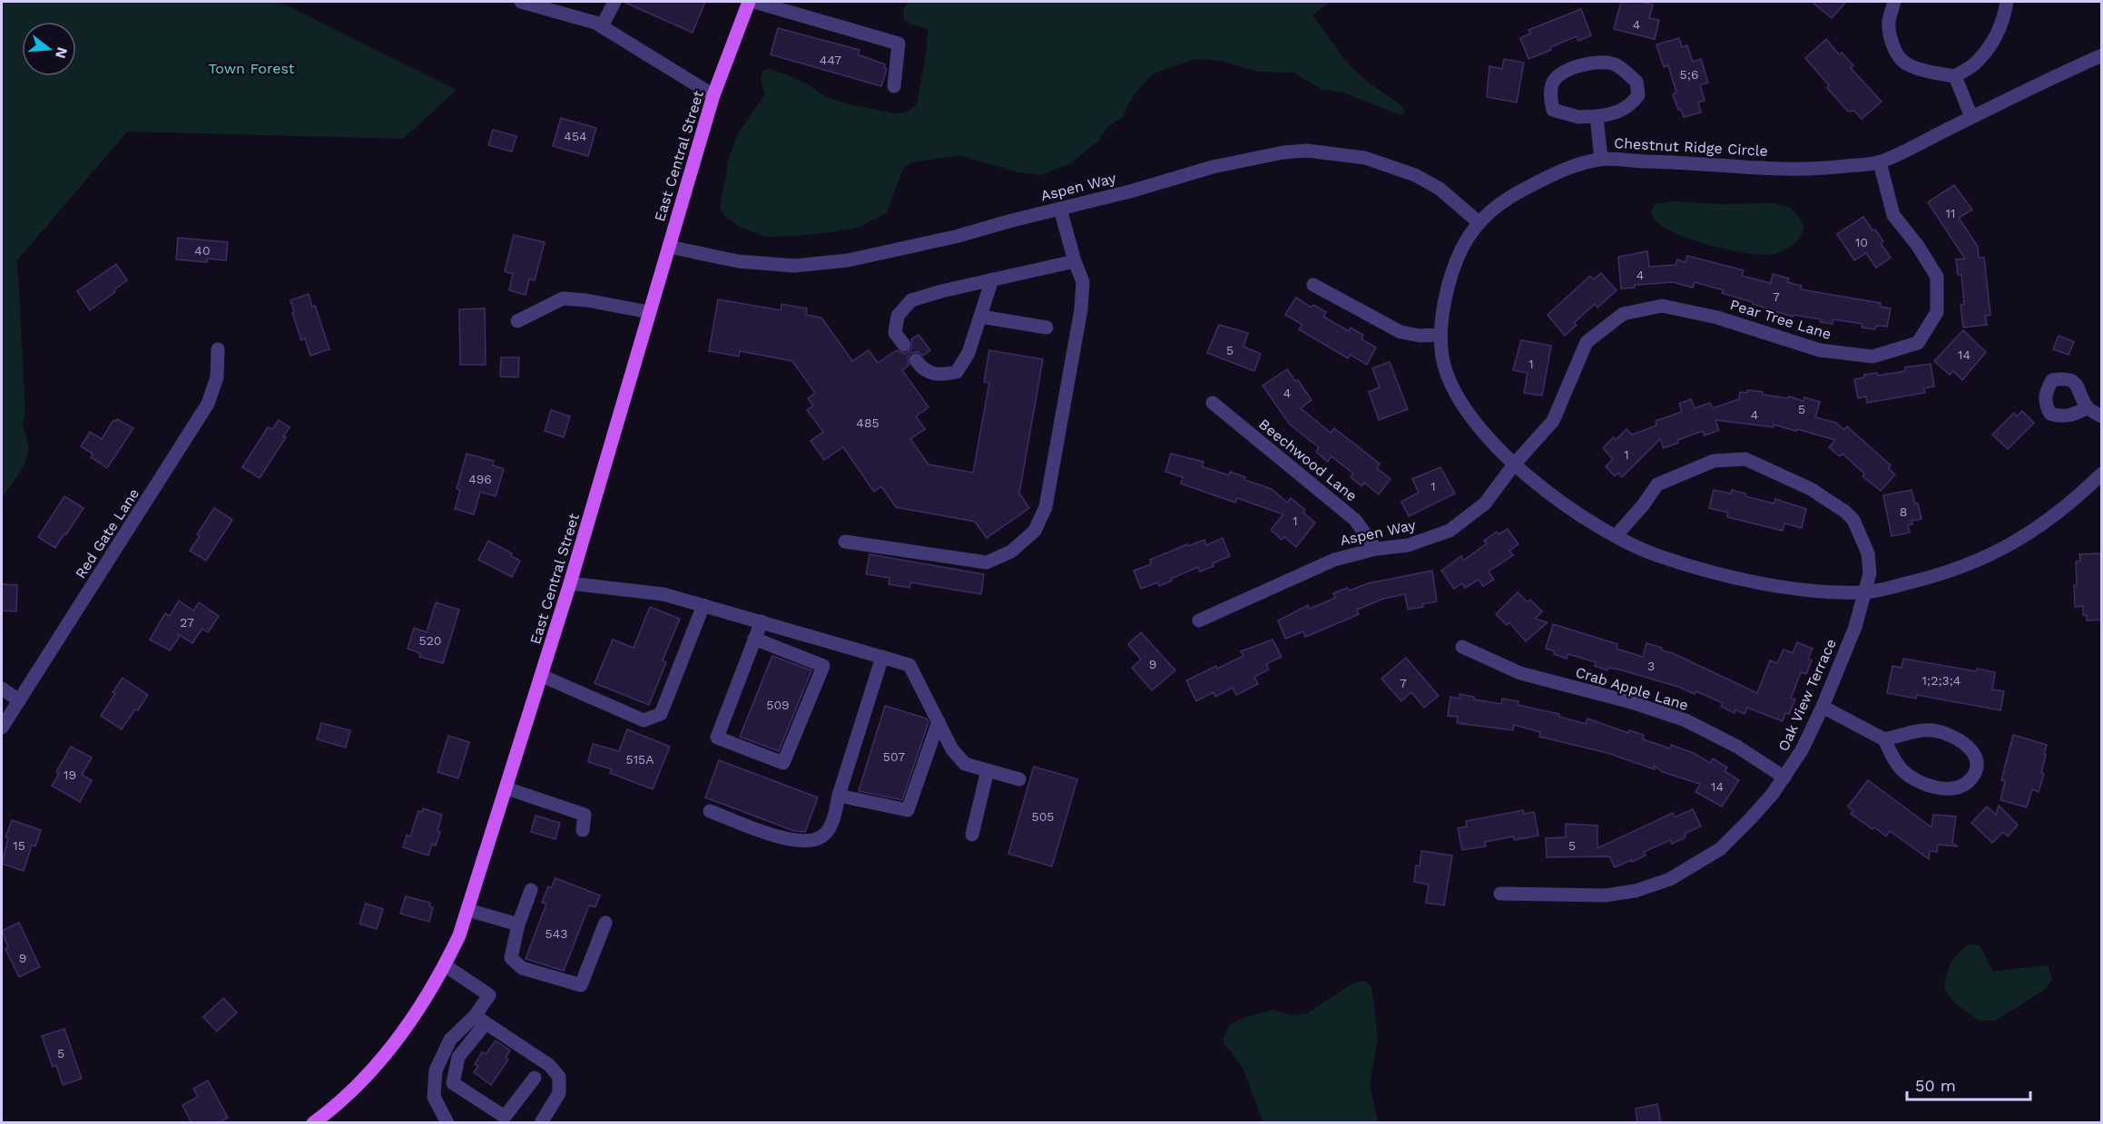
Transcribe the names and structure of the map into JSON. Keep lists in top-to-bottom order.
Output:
{
  "streets": {
    "main road": ["East Central Street"],
    "street": [
      "Chestnut Ridge Circle",
      "Aspen Way",
      "Pear Tree Lane",
      "Beechwood Lane",
      "Red Gate Lane",
      "Crab Apple Lane",
      "Oak View Terrace"
    ]
  },
  "crossings": [
    ["Chestnut Ridge Circle", "Aspen Way"],
    ["Chestnut Ridge Circle", "Pear Tree Lane"],
    ["Chestnut Ridge Circle", "Oak View Terrace"],
    ["East Central Street", "Aspen Way"],
    ["Aspen Way", "Pear Tree Lane"],
    ["Aspen Way", "Beechwood Lane"],
    ["Crab Apple Lane", "Oak View Terrace"]
  ],
  "parks": ["Town Forest"],
  "house_numbers": [
    "4",
    "447",
    "5;6",
    "454",
    "11",
    "10",
    "40",
    "4",
    "7",
    "5",
    "14",
    "1",
    "4",
    "5",
    "4",
    "485",
    "1",
    "496",
    "1",
    "8",
    "1",
    "27",
    "520",
    "9",
    "3",
    "1;2;3;4",
    "7",
    "509",
    "507",
    "515A",
    "19",
    "14",
    "505",
    "15",
    "5",
    "543",
    "9",
    "5"
  ],
  "scale_bar": "50 m",
  "north": "right"
}
